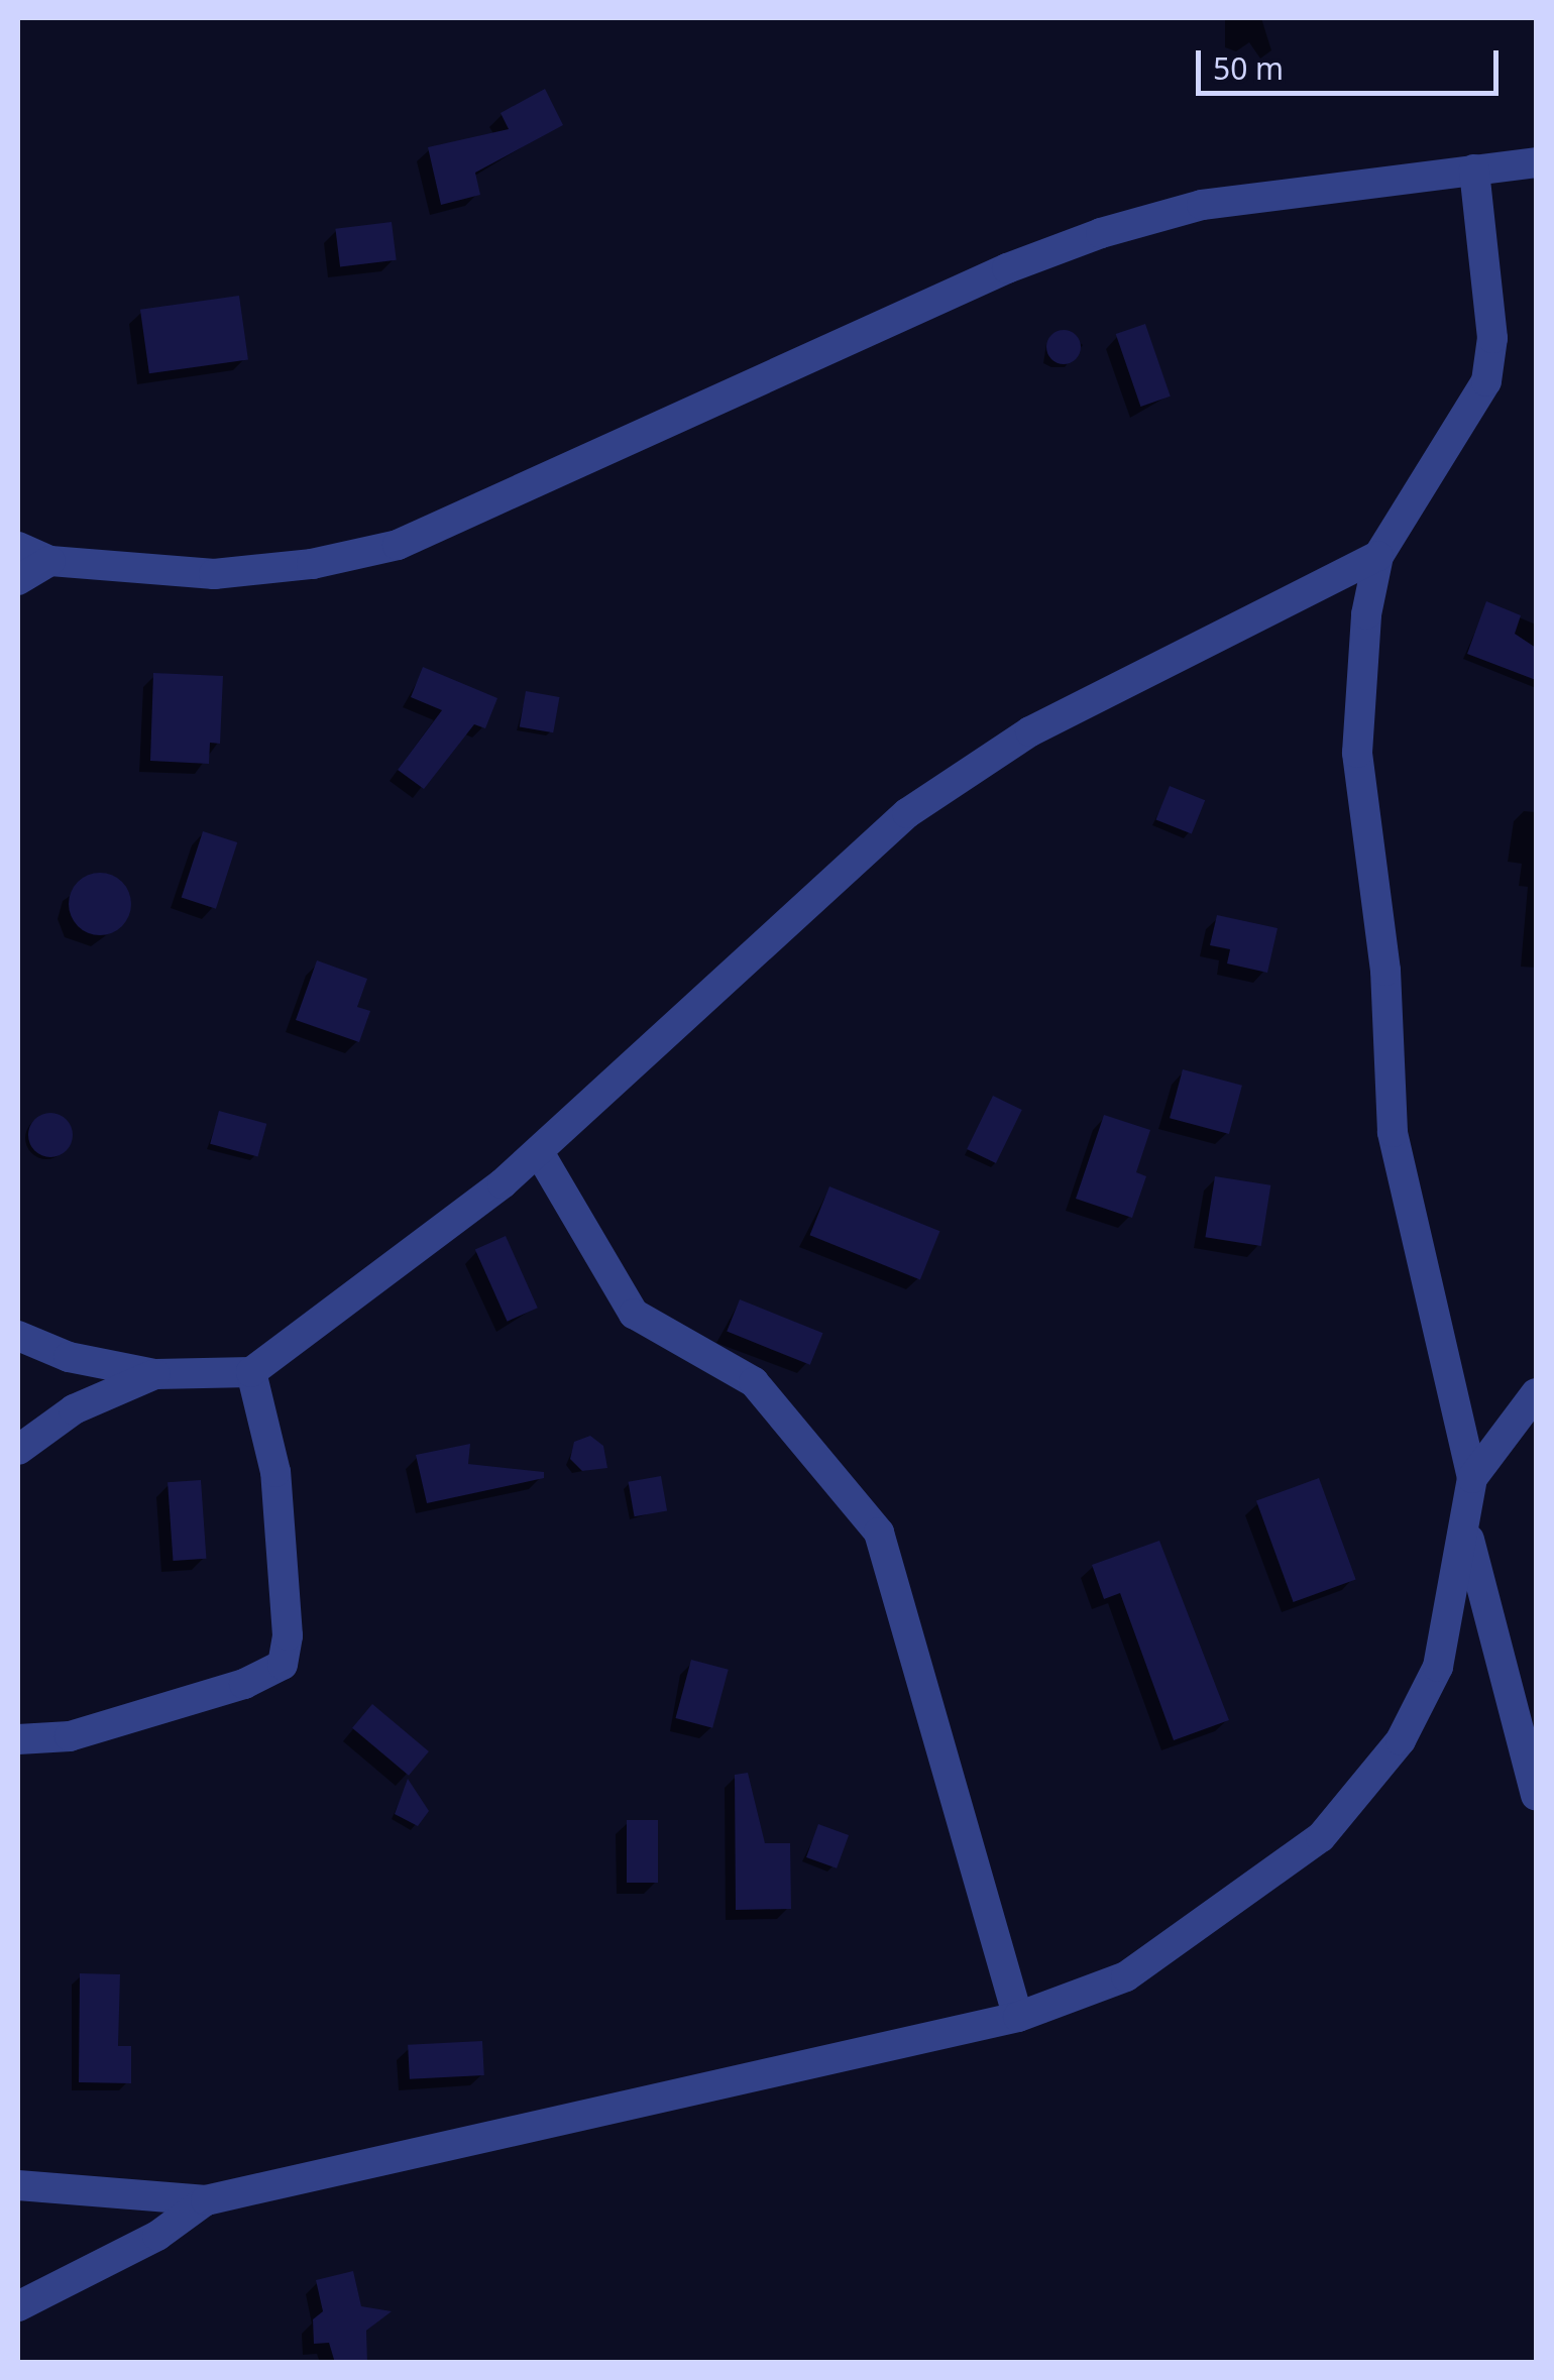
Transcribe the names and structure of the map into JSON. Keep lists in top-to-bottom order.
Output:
{
  "scale_bar": "50 m"
}
